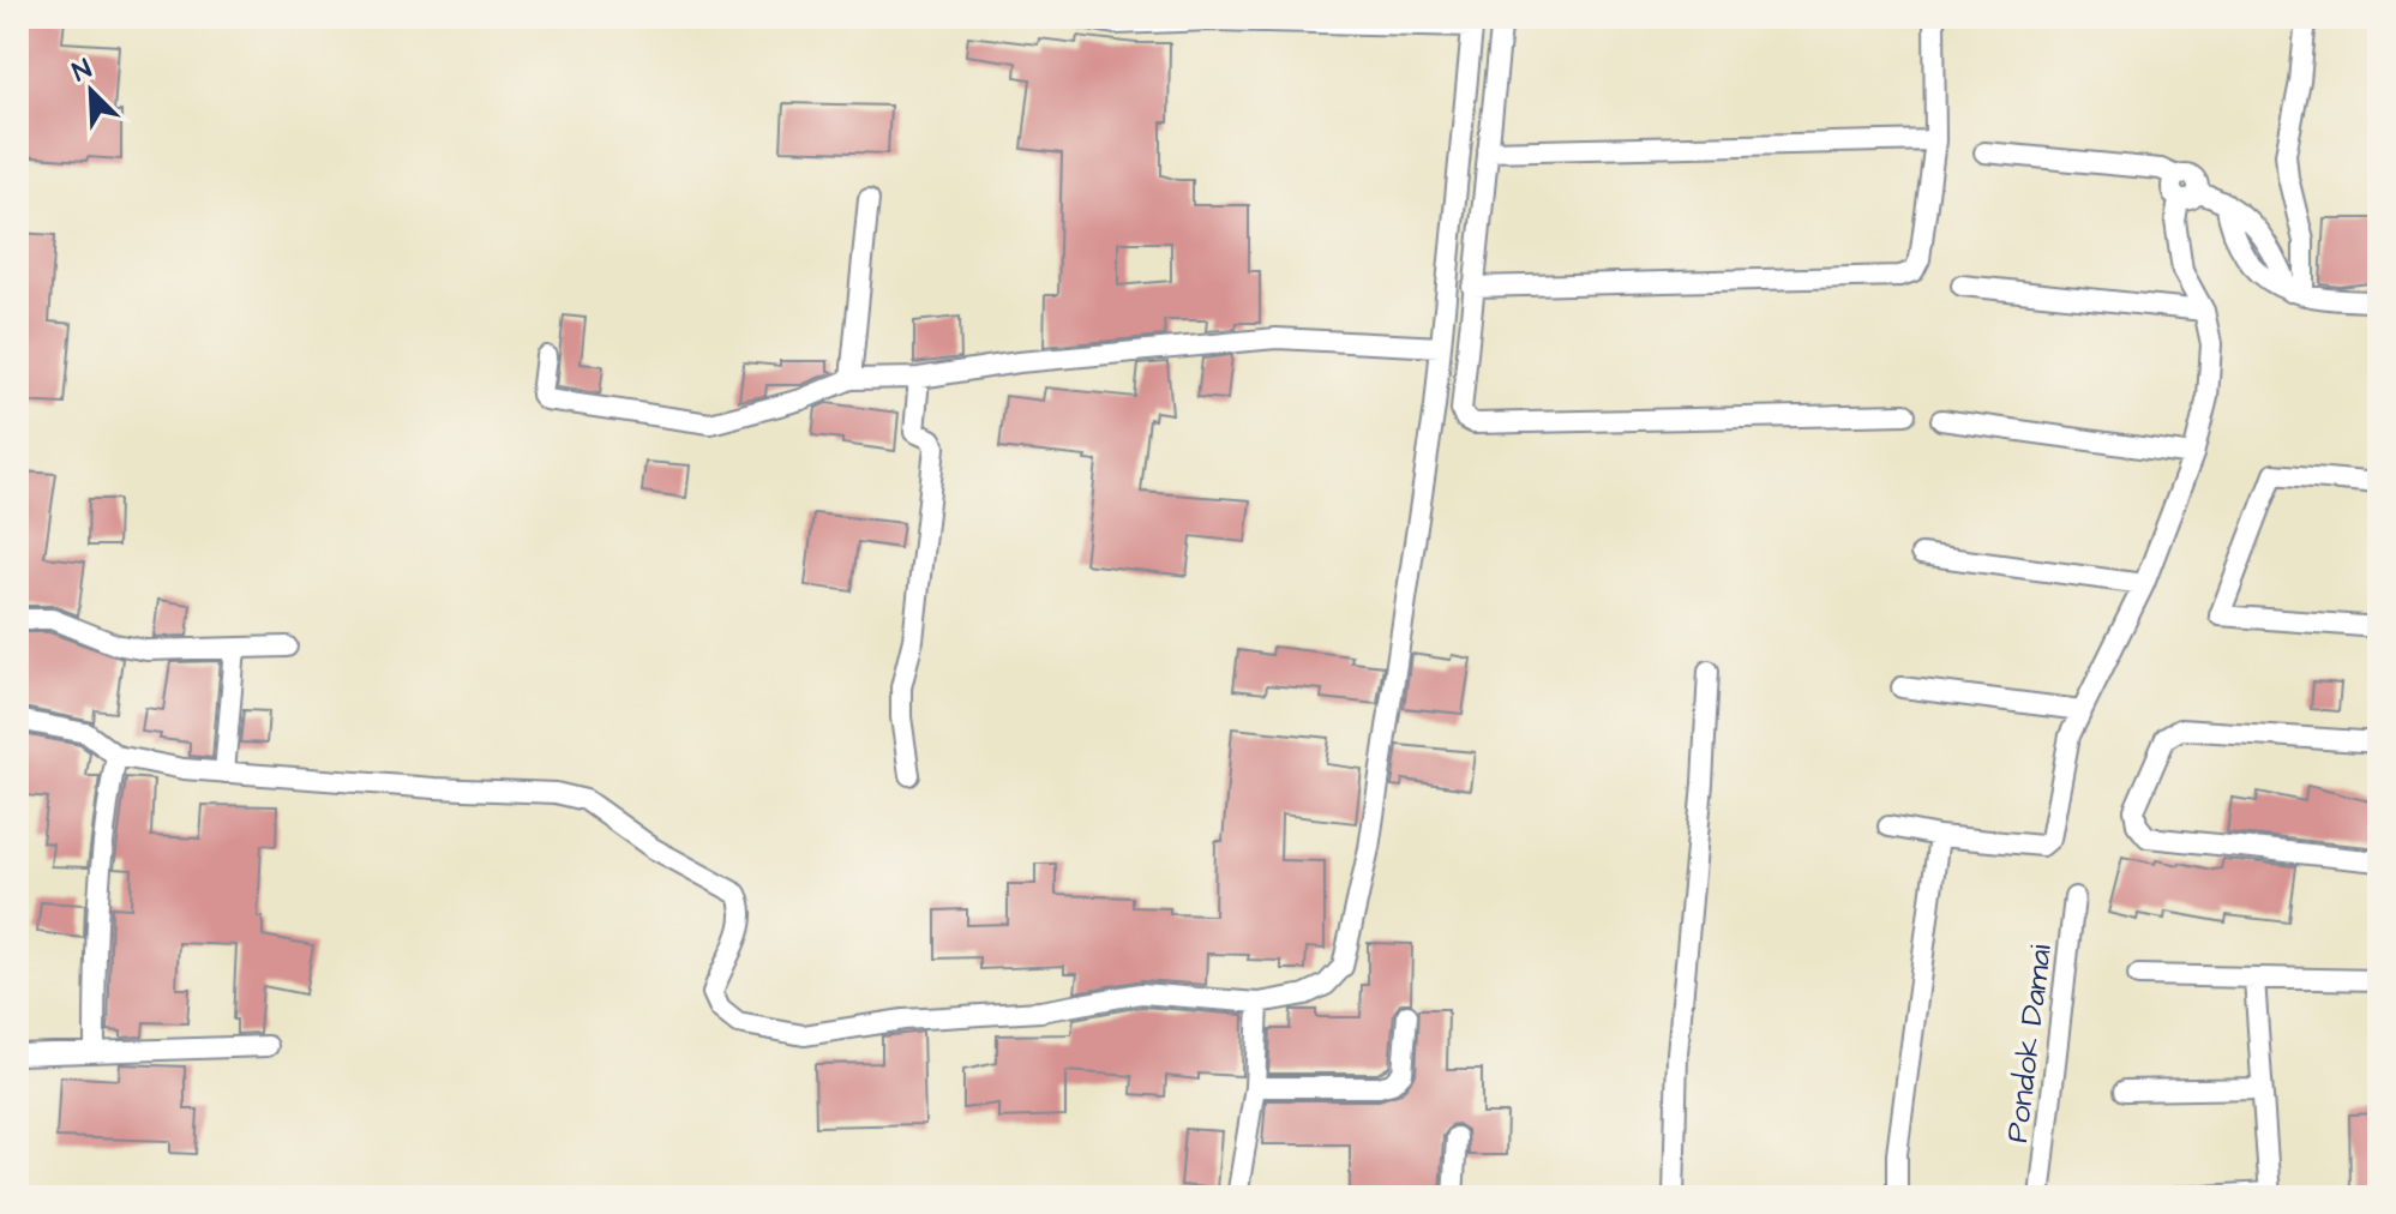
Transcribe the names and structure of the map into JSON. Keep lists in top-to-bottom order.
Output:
{
  "streets": {
    "street": ["Pondok Damai"]
  },
  "north": "top left"
}
